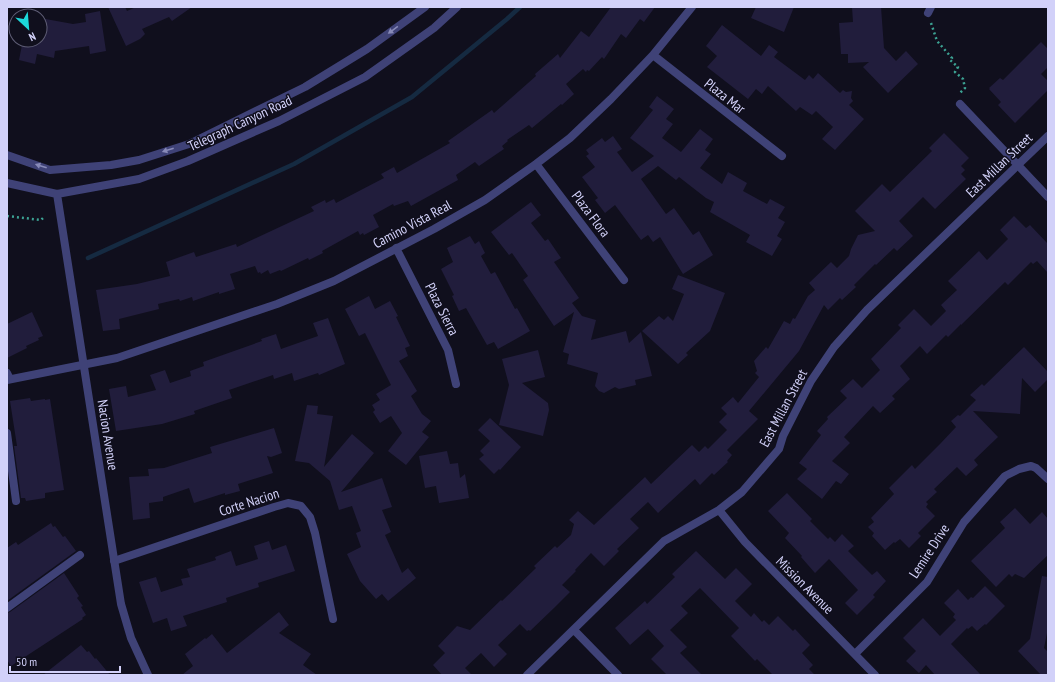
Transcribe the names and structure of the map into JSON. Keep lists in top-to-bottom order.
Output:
{
  "streets": {
    "street": [
      "Plaza Mar",
      "Telegraph Canyon Road",
      "East Millan Street",
      "Plaza Flora",
      "Camino Vista Real",
      "Plaza Sierra",
      "Nacion Avenue",
      "Corte Nacion",
      "Lemire Drive",
      "Mission Avenue"
    ]
  },
  "crossings": [
    ["Plaza Mar", "Camino Vista Real"],
    ["Telegraph Canyon Road", "Nacion Avenue"],
    ["East Millan Street", "Mission Avenue"],
    ["Plaza Flora", "Camino Vista Real"],
    ["Camino Vista Real", "Plaza Sierra"],
    ["Camino Vista Real", "Nacion Avenue"],
    ["Nacion Avenue", "Corte Nacion"],
    ["Lemire Drive", "Mission Avenue"]
  ],
  "scale_bar": "50 m",
  "north": "bottom right"
}
